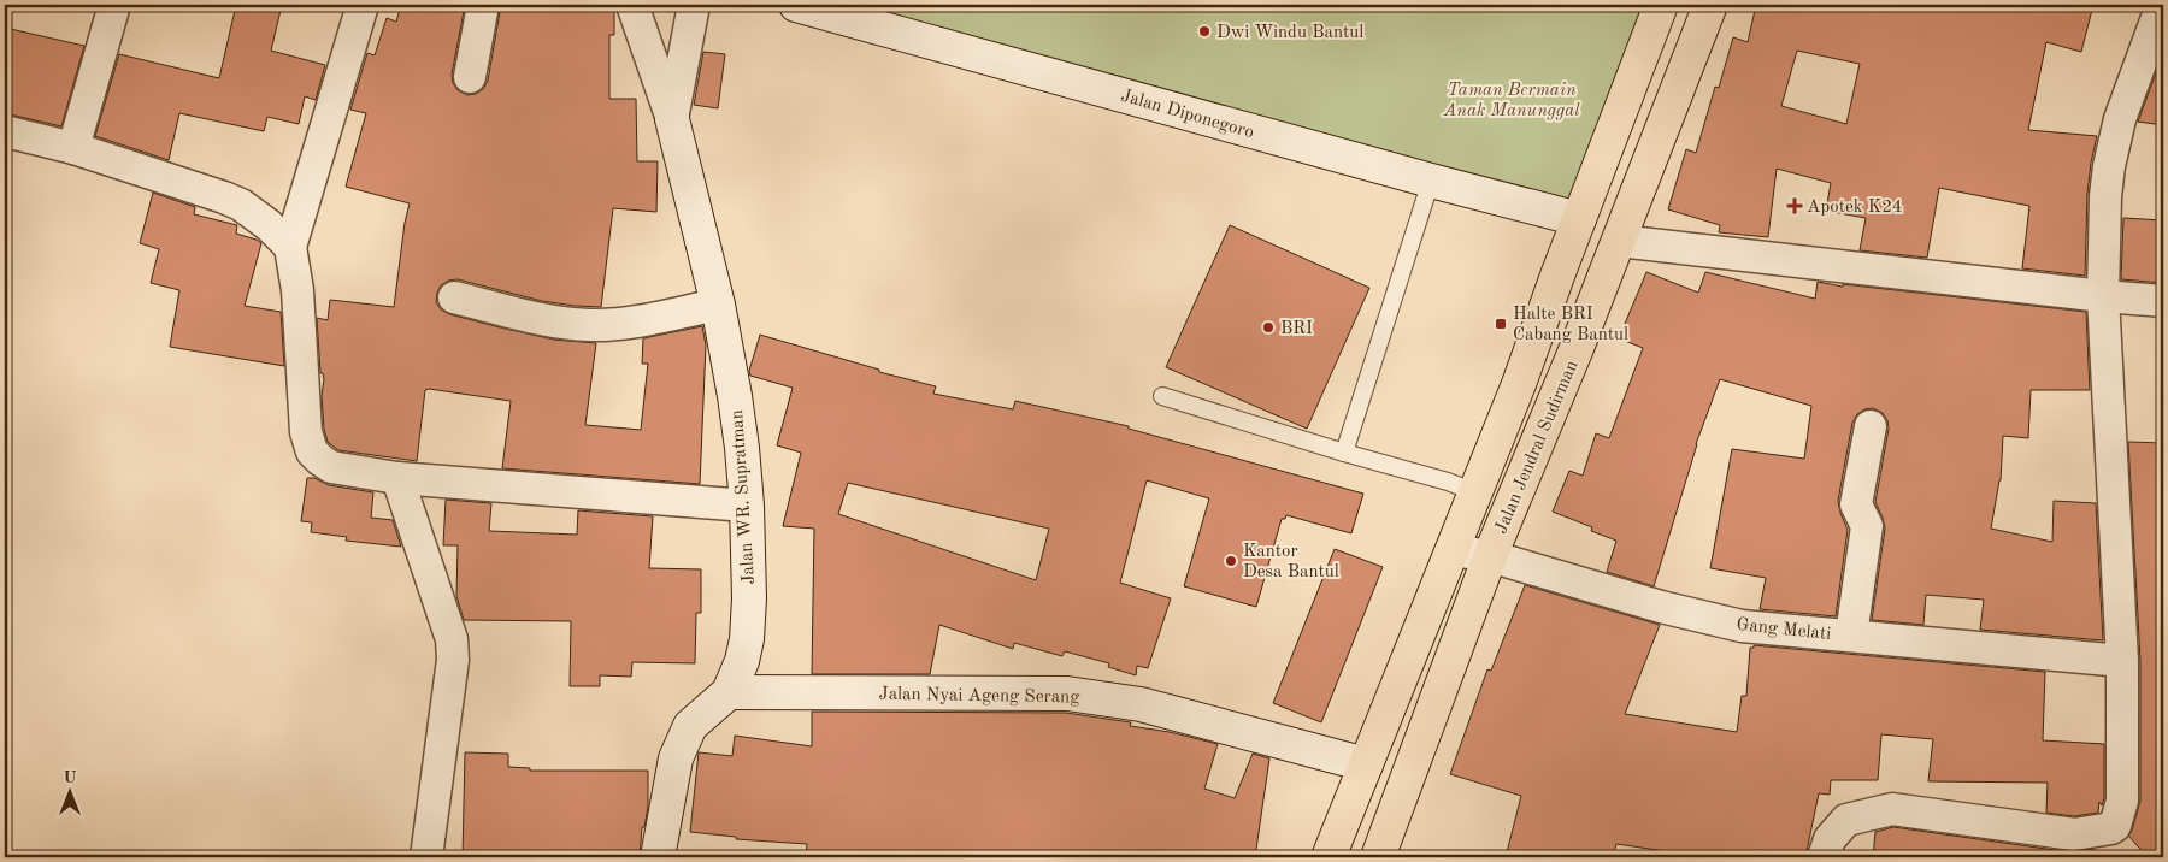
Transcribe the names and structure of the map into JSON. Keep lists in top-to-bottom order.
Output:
{
  "streets": {
    "main road": ["Jalan Jendral Sudirman"],
    "street": [
      "Jalan Diponegoro",
      "Jalan WR. Supratman",
      "Gang Melati",
      "Jalan Nyai Ageng Serang"
    ]
  },
  "crossings": [
    ["Jalan Diponegoro", "Jalan Jendral Sudirman"],
    ["Jalan Jendral Sudirman", "Gang Melati"],
    ["Jalan Jendral Sudirman", "Jalan Nyai Ageng Serang"],
    ["Jalan WR. Supratman", "Jalan Nyai Ageng Serang"]
  ],
  "parks": ["Taman Bermain Anak Manunggal"],
  "places": {
    "other": ["Dwi Windu Bantul", "BRI", "Kantor Desa Bantul"],
    "health": ["Apotek K24"],
    "transit": ["Halte BRI Cabang Bantul"]
  },
  "north": "top"
}
